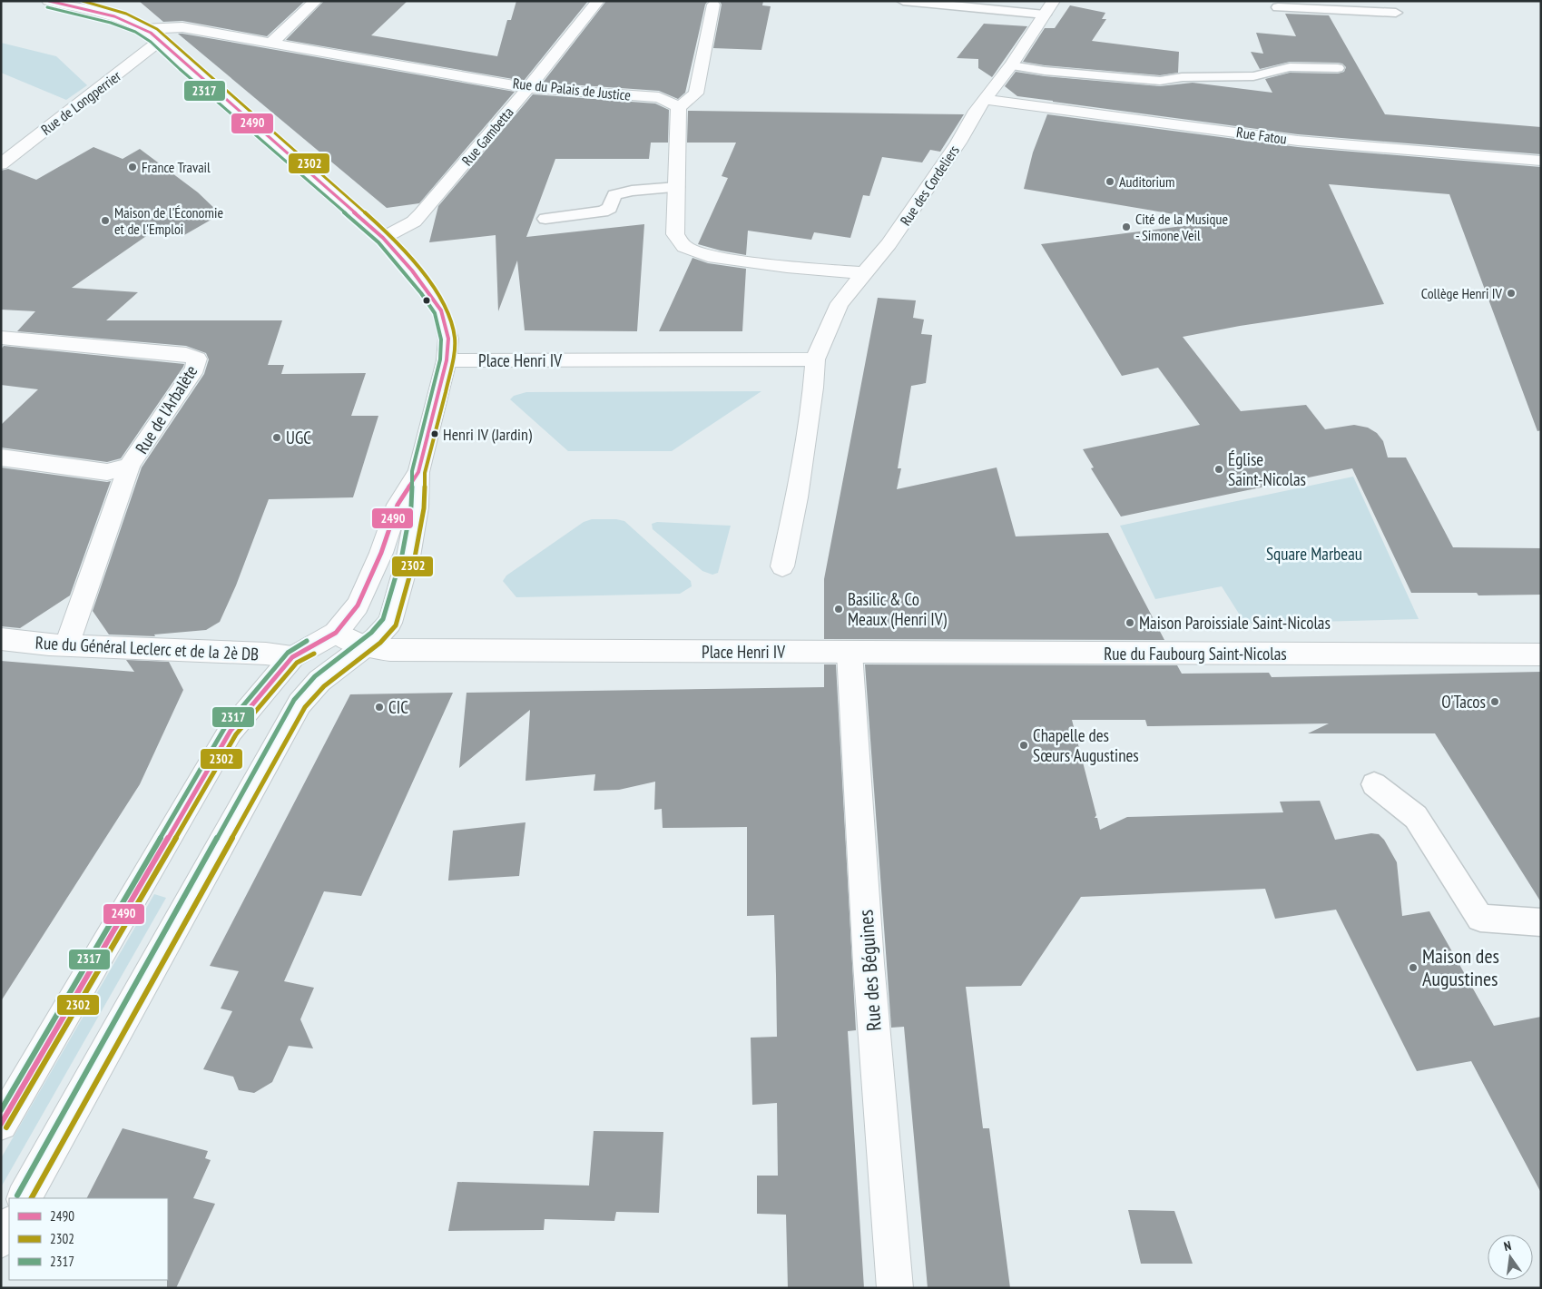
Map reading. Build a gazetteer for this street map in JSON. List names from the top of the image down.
{
  "streets": {
    "street": [
      "Rue du Palais de Justice",
      "Rue de Longperrier",
      "Rue Fatou",
      "Rue Gambetta",
      "Rue des Cordeliers",
      "Place Henri IV",
      "Rue de l'Arbalète",
      "Rue du Général Leclerc et de la 2è DB",
      "Rue du Faubourg Saint-Nicolas",
      "Rue des Béguines"
    ]
  },
  "crossings": [
    ["Rue du Palais de Justice", "Rue Gambetta"],
    ["Rue Fatou", "Rue des Cordeliers"],
    ["Rue des Cordeliers", "Place Henri IV"],
    ["Place Henri IV", "Rue du Faubourg Saint-Nicolas"],
    ["Place Henri IV", "Rue des Béguines"],
    ["Rue de l'Arbalète", "Rue du Général Leclerc et de la 2è DB"],
    ["Rue du Faubourg Saint-Nicolas", "Rue des Béguines"]
  ],
  "parks": ["Square Marbeau"],
  "places": [
    "France Travail",
    "Auditorium",
    "Maison de l'Économie et de l'Emploi",
    "Cité de la Musique - Simone Veil",
    "Collège Henri IV",
    "Henri IV (Jardin)",
    "UGC",
    "Église Saint-Nicolas",
    "Basilic & Co Meaux (Henri IV)",
    "Maison Paroissiale Saint-Nicolas",
    "O'Tacos",
    "CIC",
    "Chapelle des Sœurs Augustines",
    "Maison des Augustines"
  ],
  "lines": ["transit line 2490", "transit line 2302", "transit line 2317"],
  "legend": ["2490", "2302", "2317"],
  "north": "top"
}
